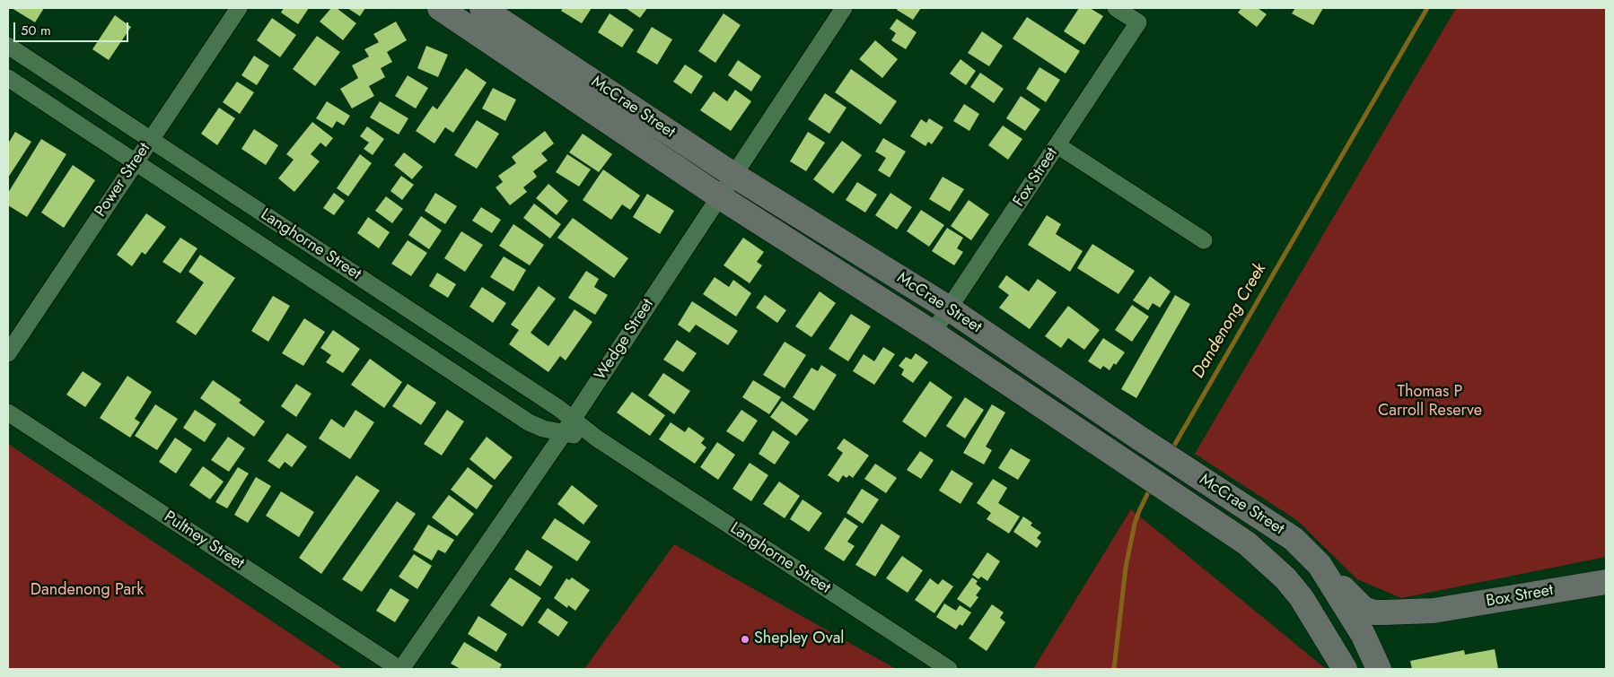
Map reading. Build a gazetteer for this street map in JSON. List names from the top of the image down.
{
  "streets": {
    "main road": ["McCrae Street", "Box Street"],
    "street": [
      "Fox Street",
      "Power Street",
      "Langhorne Street",
      "Wedge Street",
      "Pultney Street"
    ]
  },
  "crossings": [
    ["McCrae Street", "Fox Street"],
    ["McCrae Street", "Wedge Street"],
    ["McCrae Street", "Box Street"],
    ["Power Street", "Langhorne Street"],
    ["Langhorne Street", "Wedge Street"],
    ["Wedge Street", "Pultney Street"]
  ],
  "water": ["Dandenong Creek"],
  "parks": ["Thomas P Carroll Reserve", "Dandenong Park"],
  "places": ["Shepley Oval"],
  "scale_bar": "50 m"
}
